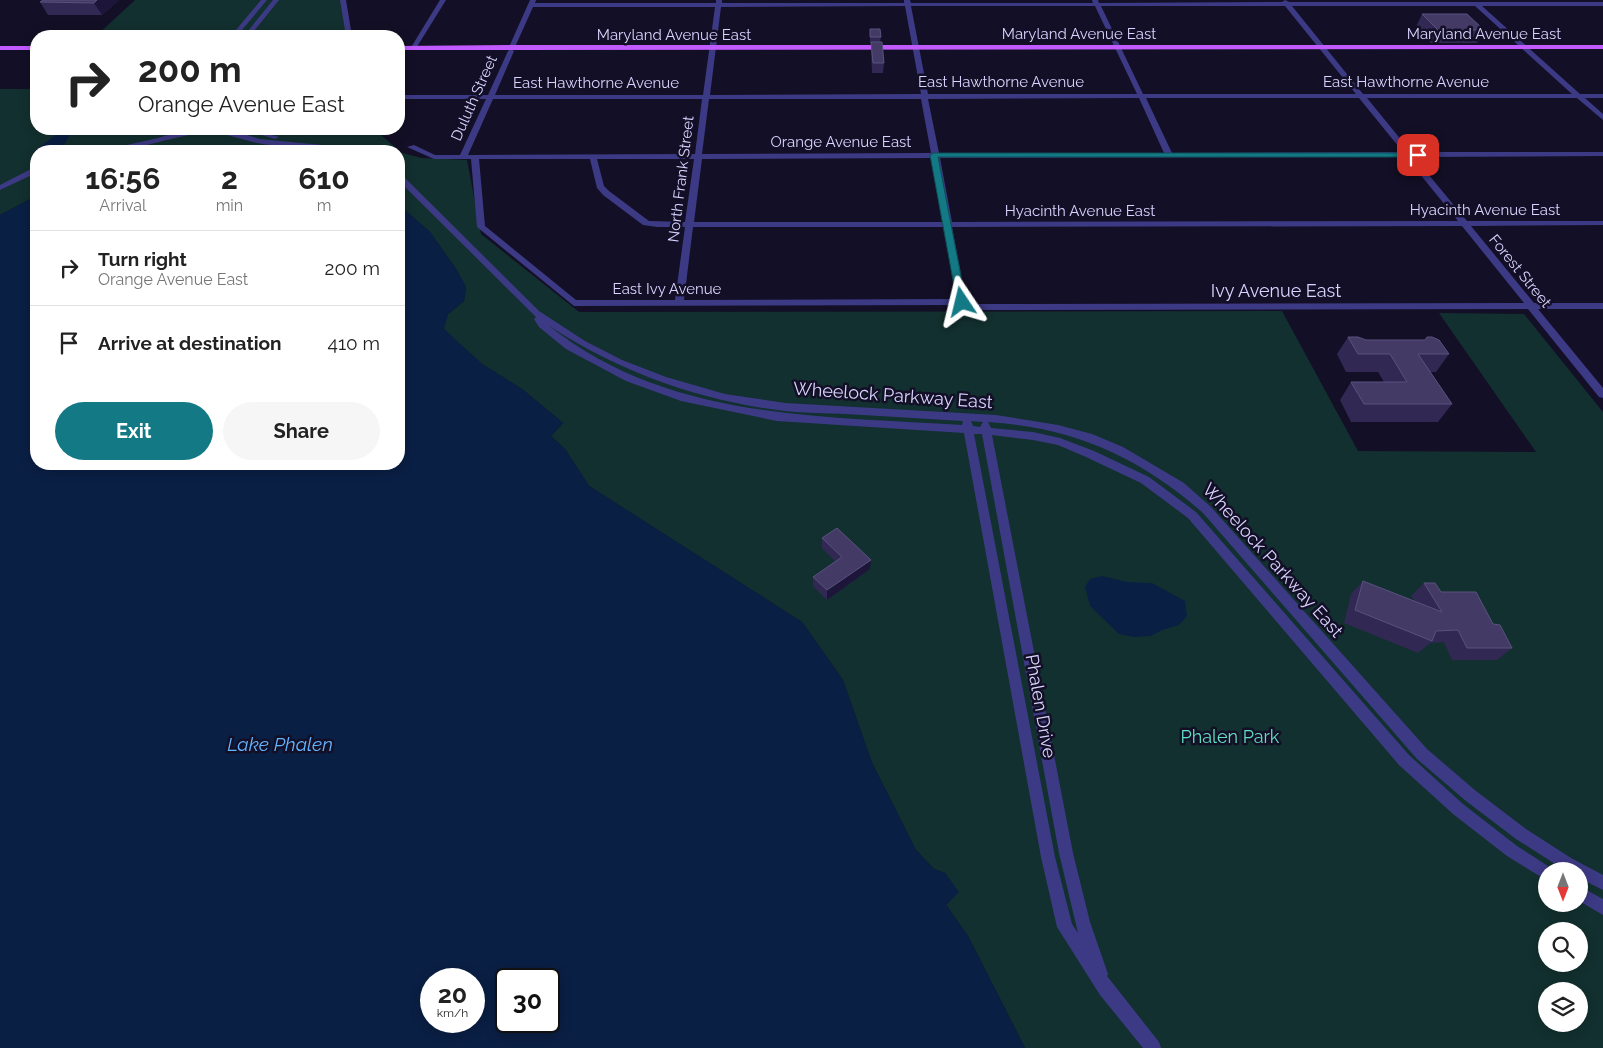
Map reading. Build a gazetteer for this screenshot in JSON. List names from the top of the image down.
{
  "streets": {
    "main road": ["Maryland Avenue East"],
    "street": [
      "East Hawthorne Avenue",
      "Duluth Street",
      "Orange Avenue East",
      "North Frank Street",
      "Hyacinth Avenue East",
      "Forest Street",
      "East Ivy Avenue",
      "Ivy Avenue East",
      "Wheelock Parkway East",
      "Phalen Drive"
    ]
  },
  "crossings": [
    ["Maryland Avenue East", "Duluth Street"],
    ["Maryland Avenue East", "North Frank Street"],
    ["Maryland Avenue East", "Forest Street"],
    ["East Hawthorne Avenue", "Duluth Street"],
    ["East Hawthorne Avenue", "North Frank Street"],
    ["East Hawthorne Avenue", "Forest Street"],
    ["Duluth Street", "Orange Avenue East"],
    ["Orange Avenue East", "North Frank Street"],
    ["Orange Avenue East", "Hyacinth Avenue East"],
    ["Orange Avenue East", "Forest Street"],
    ["Orange Avenue East", "East Ivy Avenue"],
    ["North Frank Street", "Hyacinth Avenue East"],
    ["North Frank Street", "East Ivy Avenue"],
    ["Hyacinth Avenue East", "Forest Street"],
    ["Forest Street", "Ivy Avenue East"],
    ["East Ivy Avenue", "Ivy Avenue East"],
    ["Wheelock Parkway East", "Phalen Drive"]
  ],
  "water": ["Lake Phalen"],
  "parks": ["Phalen Park"],
  "north": "bottom",
  "page": {
    "turn": ["200 m", "Orange Avenue East"],
    "eta": [
      "16:56",
      "Arrival",
      "2",
      "min",
      "610",
      "m"
    ],
    "list": [
      {
        "name": "Turn right",
        "note": "Orange Avenue East",
        "value": "200 m"
      },
      {
        "name": "Arrive at destination",
        "value": "410 m"
      }
    ],
    "buttons": ["Exit", "Share"],
    "speed": "20 km/h",
    "limit": "30"
  }
}
